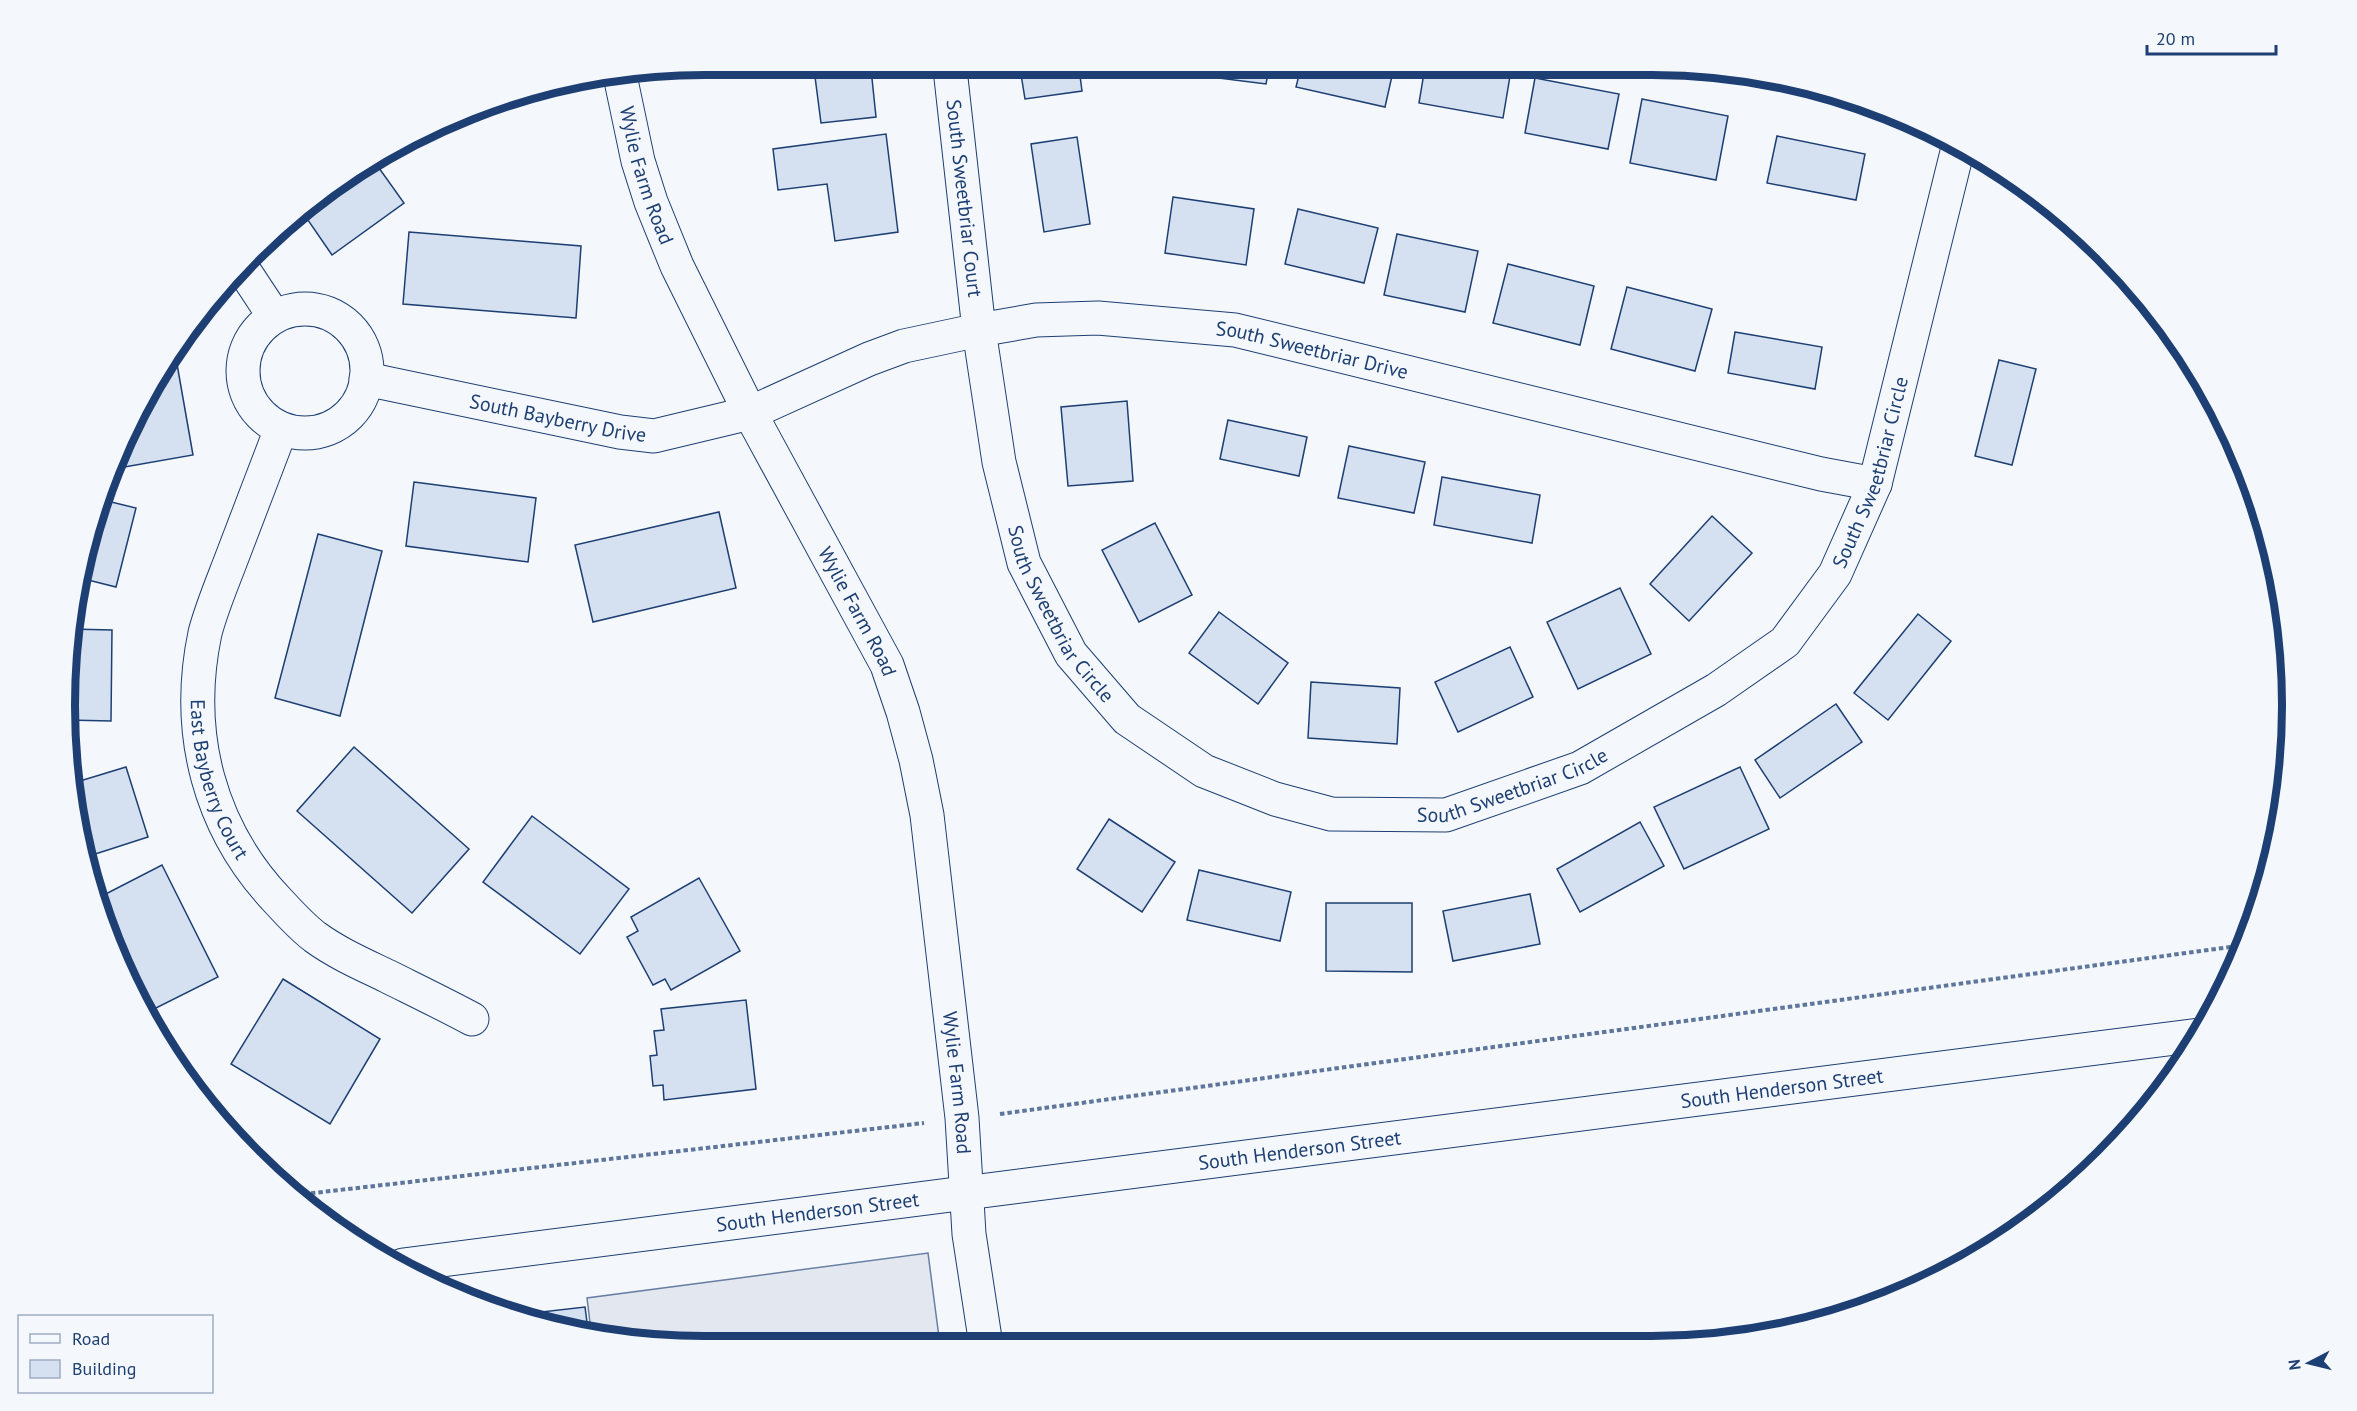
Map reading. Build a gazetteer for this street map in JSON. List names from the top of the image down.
{
  "streets": {
    "street": [
      "Wylie Farm Road",
      "South Sweetbriar Court",
      "South Sweetbriar Drive",
      "South Bayberry Drive",
      "South Sweetbriar Circle",
      "East Bayberry Court",
      "South Henderson Street"
    ]
  },
  "crossings": [
    ["Wylie Farm Road", "South Sweetbriar Drive"],
    ["Wylie Farm Road", "South Bayberry Drive"],
    ["Wylie Farm Road", "South Henderson Street"],
    ["South Sweetbriar Court", "South Sweetbriar Drive"],
    ["South Sweetbriar Court", "South Sweetbriar Circle"],
    ["South Sweetbriar Drive", "South Bayberry Drive"],
    ["South Sweetbriar Drive", "South Sweetbriar Circle"],
    ["South Bayberry Drive", "East Bayberry Court"]
  ],
  "legend": ["Road", "Building"],
  "scale_bar": "20 m",
  "north": "left"
}
